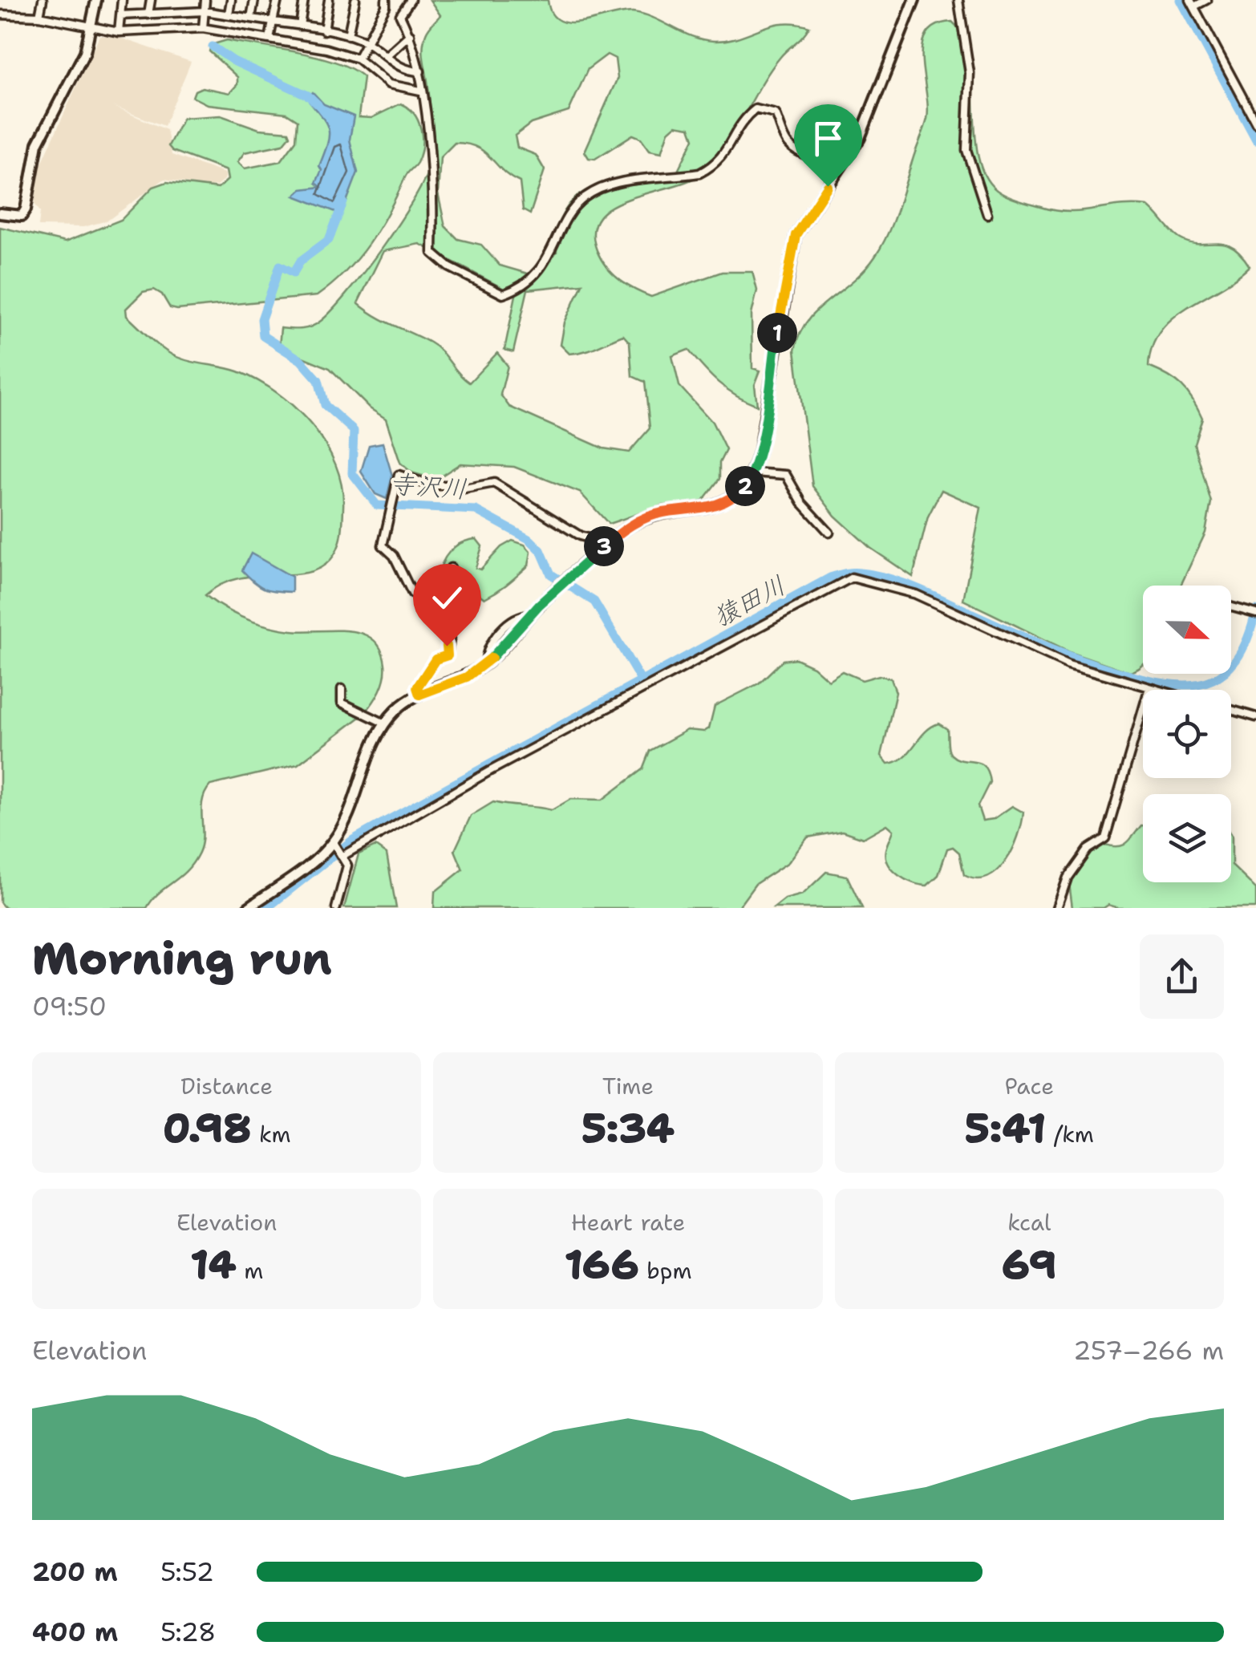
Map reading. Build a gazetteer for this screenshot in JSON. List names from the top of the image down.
{
  "water": ["寺沢川", "猿田川"],
  "north": "right",
  "page": {
    "pins": ["1", "2", "3"],
    "heading": ["Morning run", "09:50"],
    "stats": [
      ["Distance", "0.98 km"],
      ["Time", "5:34"],
      ["Pace", "5:41 /km"],
      ["Elevation", "14 m"],
      ["Heart rate", "166 bpm"],
      ["kcal", "69"]
    ],
    "chart": ["Elevation", "257–266 m"],
    "list": [
      {
        "name": "200 m",
        "note": "5:52"
      },
      {
        "name": "400 m",
        "note": "5:28"
      }
    ]
  }
}
